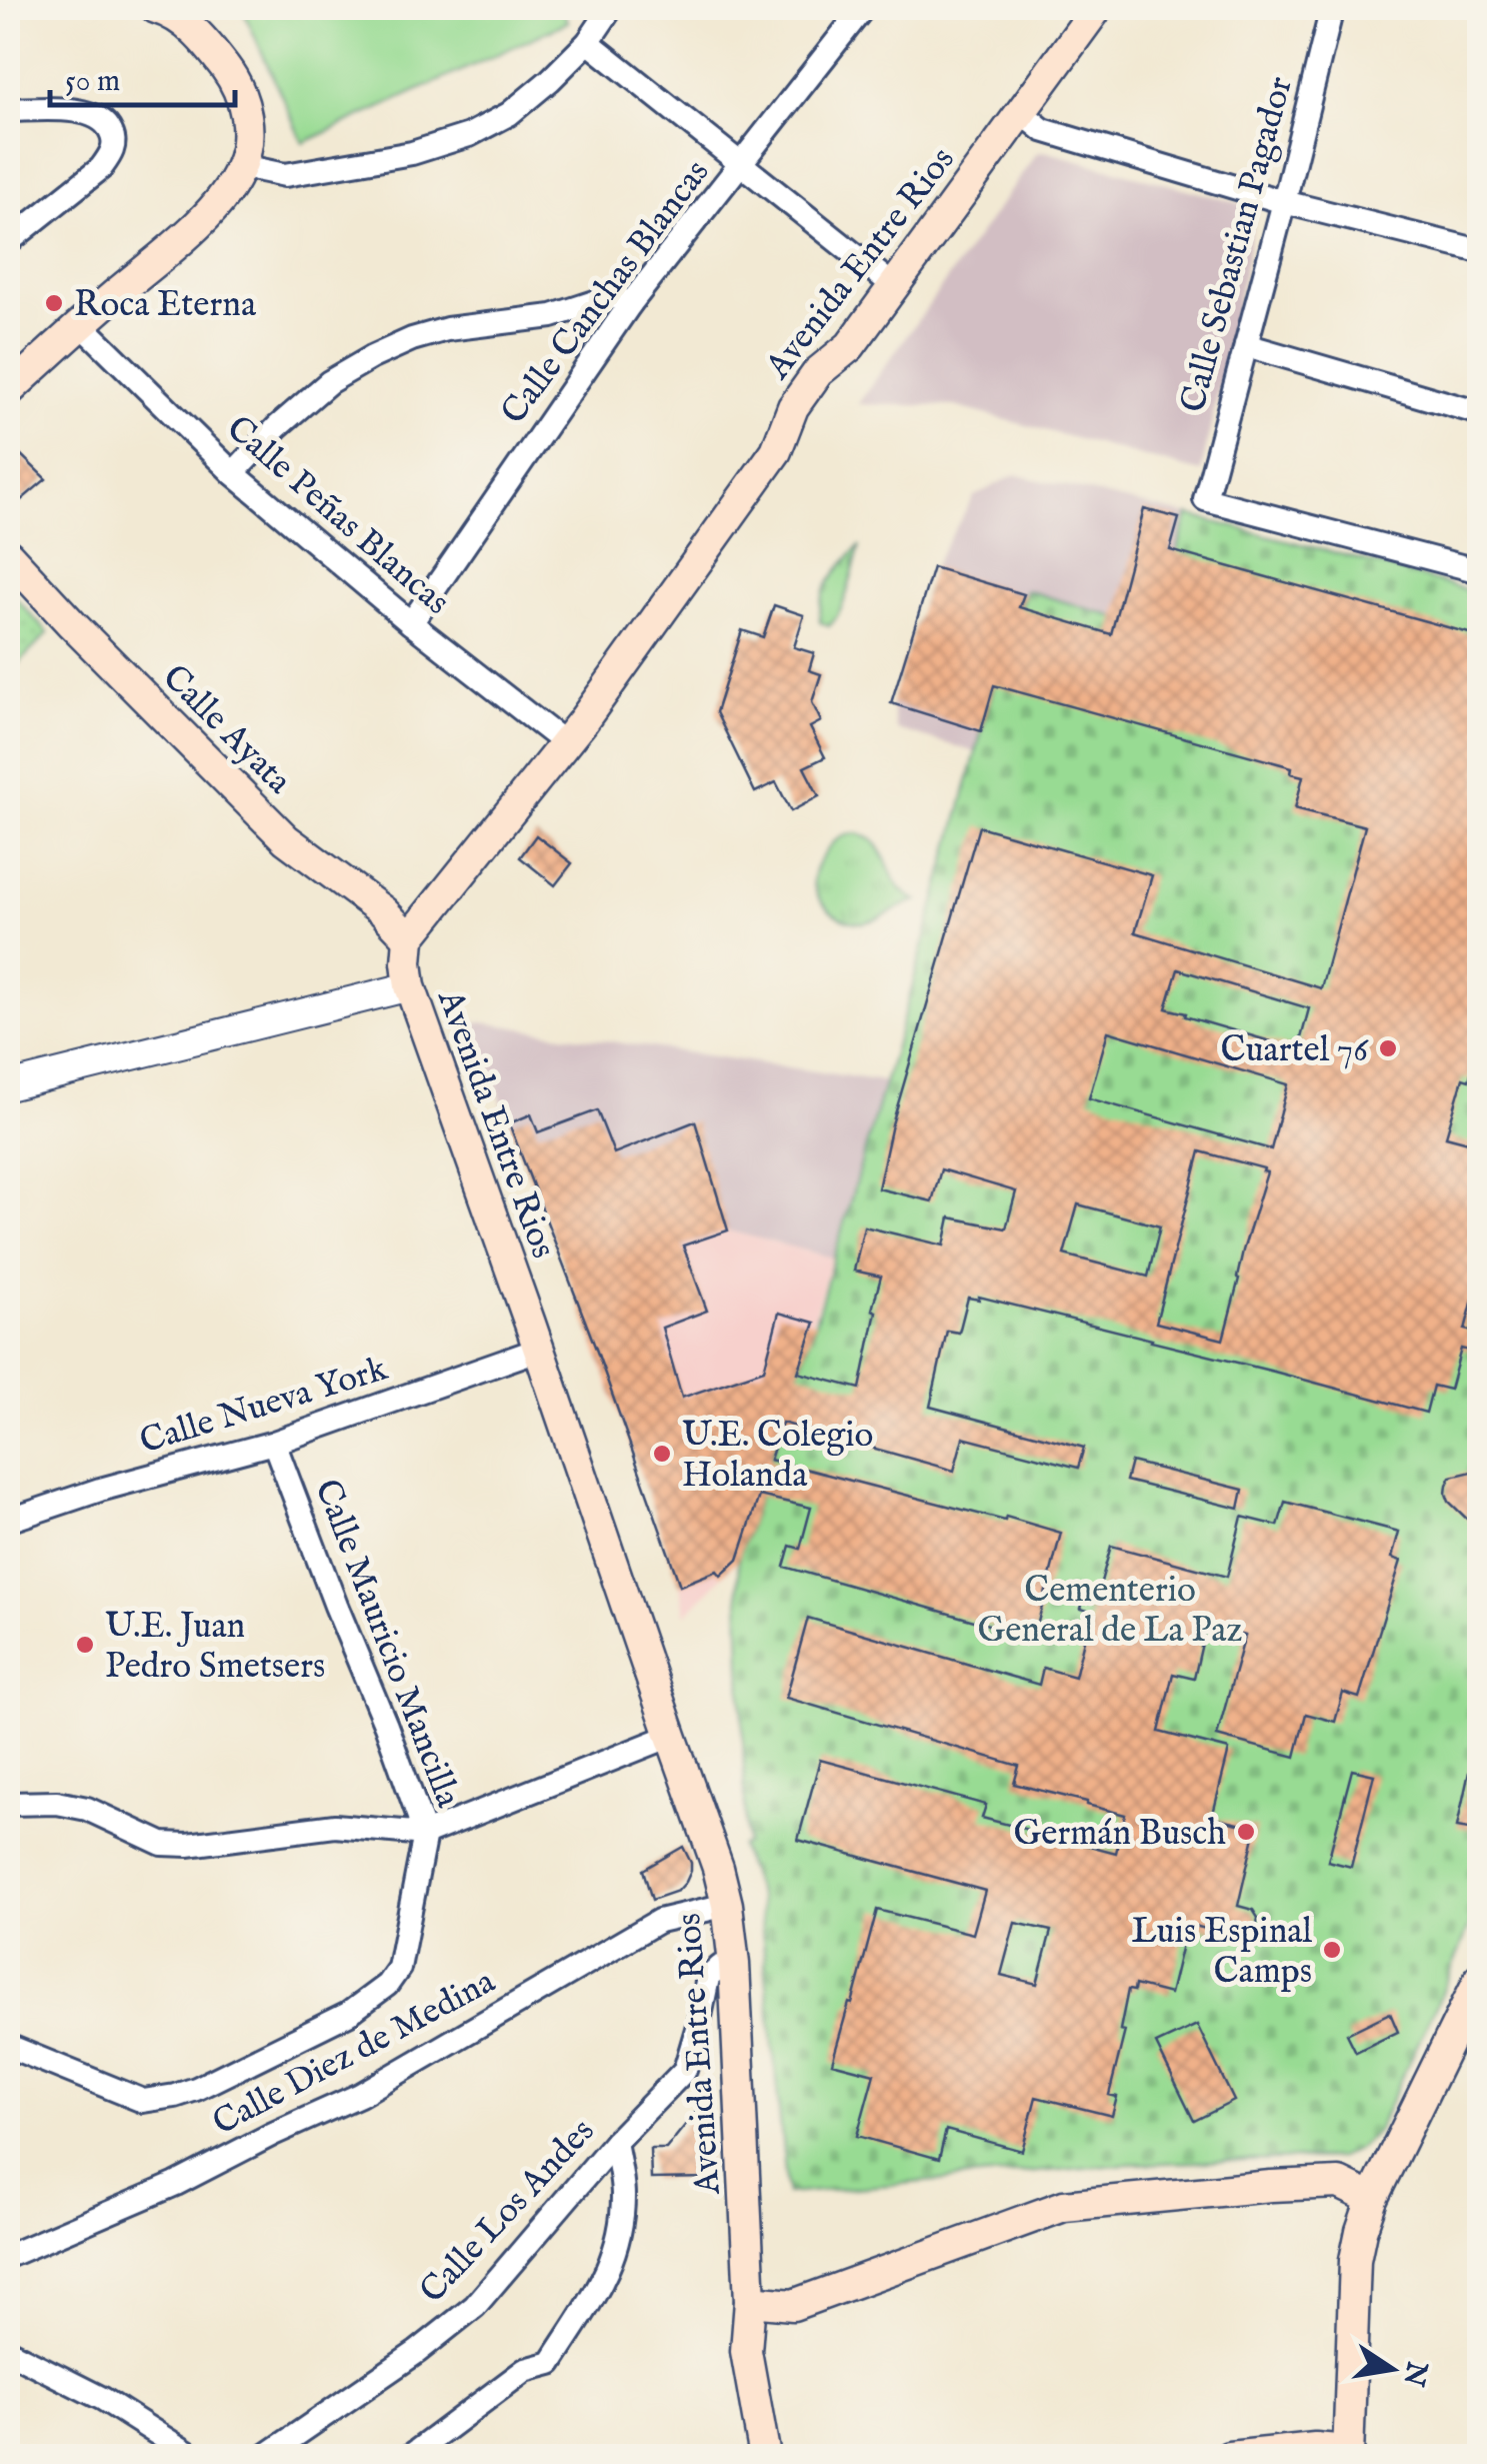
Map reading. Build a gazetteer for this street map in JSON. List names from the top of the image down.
{
  "streets": {
    "main road": ["Avenida Entre Rios", "Calle Ayata"],
    "street": [
      "Calle Sebastian Pagador",
      "Calle Canchas Blancas",
      "Calle Peñas Blancas",
      "Calle Nueva York",
      "Calle Mauricio Mancilla",
      "Calle Diez de Medina",
      "Calle Los Andes"
    ]
  },
  "crossings": [
    ["Avenida Entre Rios", "Calle Peñas Blancas"],
    ["Avenida Entre Rios", "Calle Ayata"],
    ["Avenida Entre Rios", "Calle Nueva York"],
    ["Avenida Entre Rios", "Calle Diez de Medina"],
    ["Avenida Entre Rios", "Calle Los Andes"],
    ["Calle Canchas Blancas", "Calle Peñas Blancas"],
    ["Calle Nueva York", "Calle Mauricio Mancilla"]
  ],
  "parks": ["Cementerio General de La Paz"],
  "places": [
    "Roca Eterna",
    "Cuartel 76",
    "U.E. Colegio Holanda",
    "U.E. Juan Pedro Smetsers",
    "Germán Busch",
    "Luis Espinal Camps"
  ],
  "scale_bar": "50 m",
  "north": "right"
}
